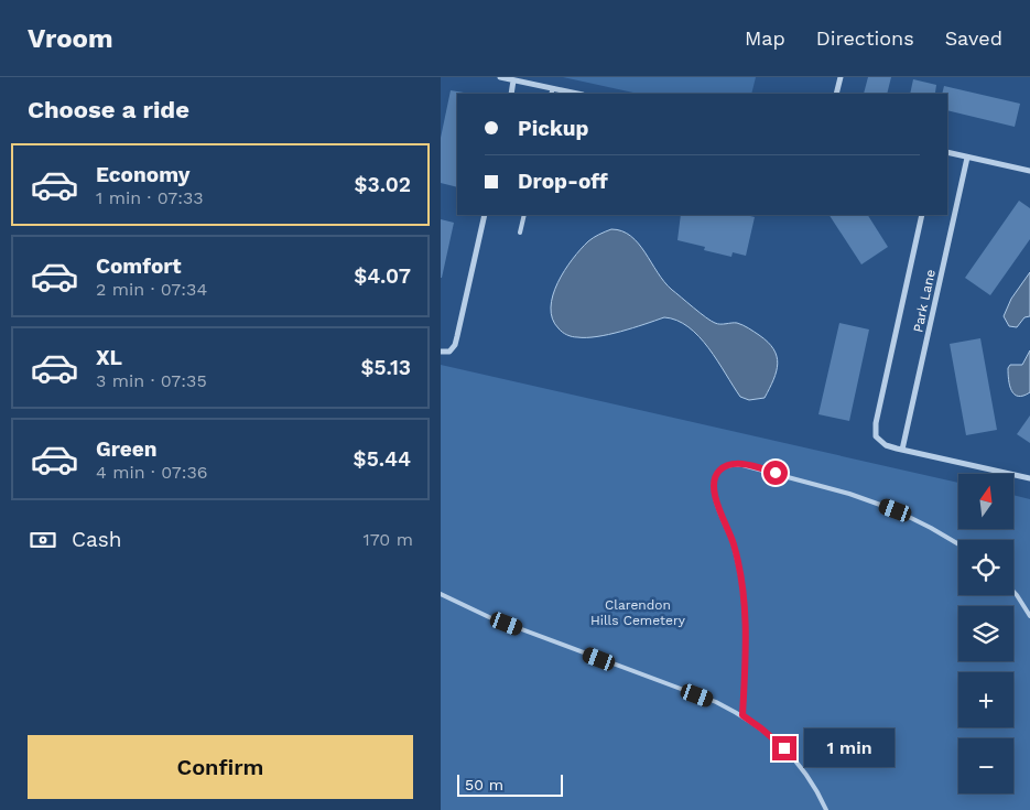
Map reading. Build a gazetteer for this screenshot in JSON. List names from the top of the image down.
{
  "streets": {
    "street": ["Park Lane"]
  },
  "parks": ["Clarendon Hills Cemetery"],
  "scale_bar": "50 m",
  "north": "top",
  "page": {
    "header": "Vroom",
    "nav": ["Map", "Directions", "Saved"],
    "heading": "Choose a ride",
    "banner": ["Pickup", "Drop-off"],
    "list": [
      {
        "name": "Economy",
        "note": "1 min · 07:33",
        "value": "$3.02"
      },
      {
        "name": "Comfort",
        "note": "2 min · 07:34",
        "value": "$4.07"
      },
      {
        "name": "XL",
        "note": "3 min · 07:35",
        "value": "$5.13"
      },
      {
        "name": "Green",
        "note": "4 min · 07:36",
        "value": "$5.44"
      }
    ],
    "map_buttons": ["+", "−"],
    "pay": ["Cash", "170 m"],
    "buttons": "Confirm",
    "bubble": "1 min",
    "scale": "50 m"
  }
}
